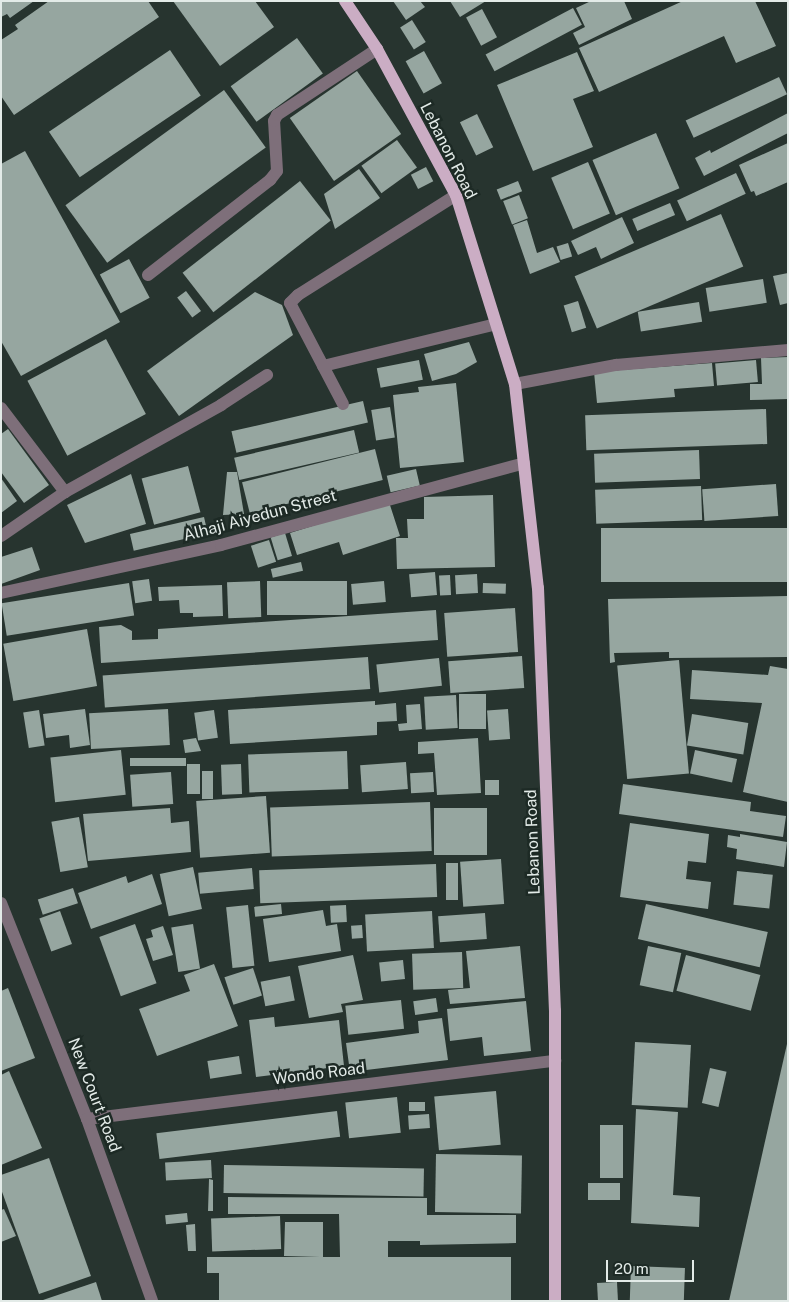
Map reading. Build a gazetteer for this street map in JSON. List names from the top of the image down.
{
  "streets": {
    "main road": ["Lebanon Road"],
    "street": ["Alhaji Aiyedun Street", "Wondo Road", "New Court Road"]
  },
  "crossings": [
    ["Lebanon Road", "Alhaji Aiyedun Street"],
    ["Lebanon Road", "Wondo Road"],
    ["Wondo Road", "New Court Road"]
  ],
  "scale_bar": "20 m"
}
